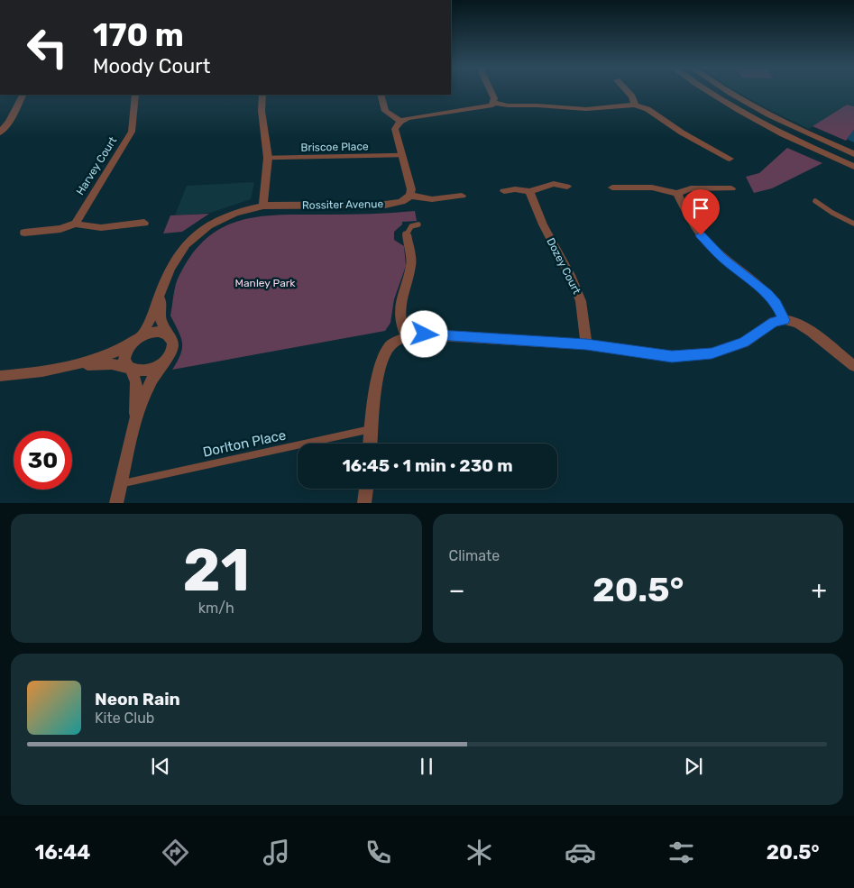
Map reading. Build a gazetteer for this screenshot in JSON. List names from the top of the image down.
{
  "streets": {
    "street": ["Harvey Court", "Rossiter Avenue", "Dozey Court"],
    "lane": ["Briscoe Place", "Dorlton Place"]
  },
  "parks": ["Manley Park"],
  "page": {
    "turn": ["170 m", "Moody Court"],
    "limit": "30",
    "trip": "16:45 · 1 min · 230 m",
    "tile": [
      ["21", "km/h"],
      "Climate"
    ],
    "heat": ["−", "20.5°", "+"],
    "song": ["Neon Rain", "Kite Club"],
    "tabs": ["16:44", "20.5°"]
  }
}
